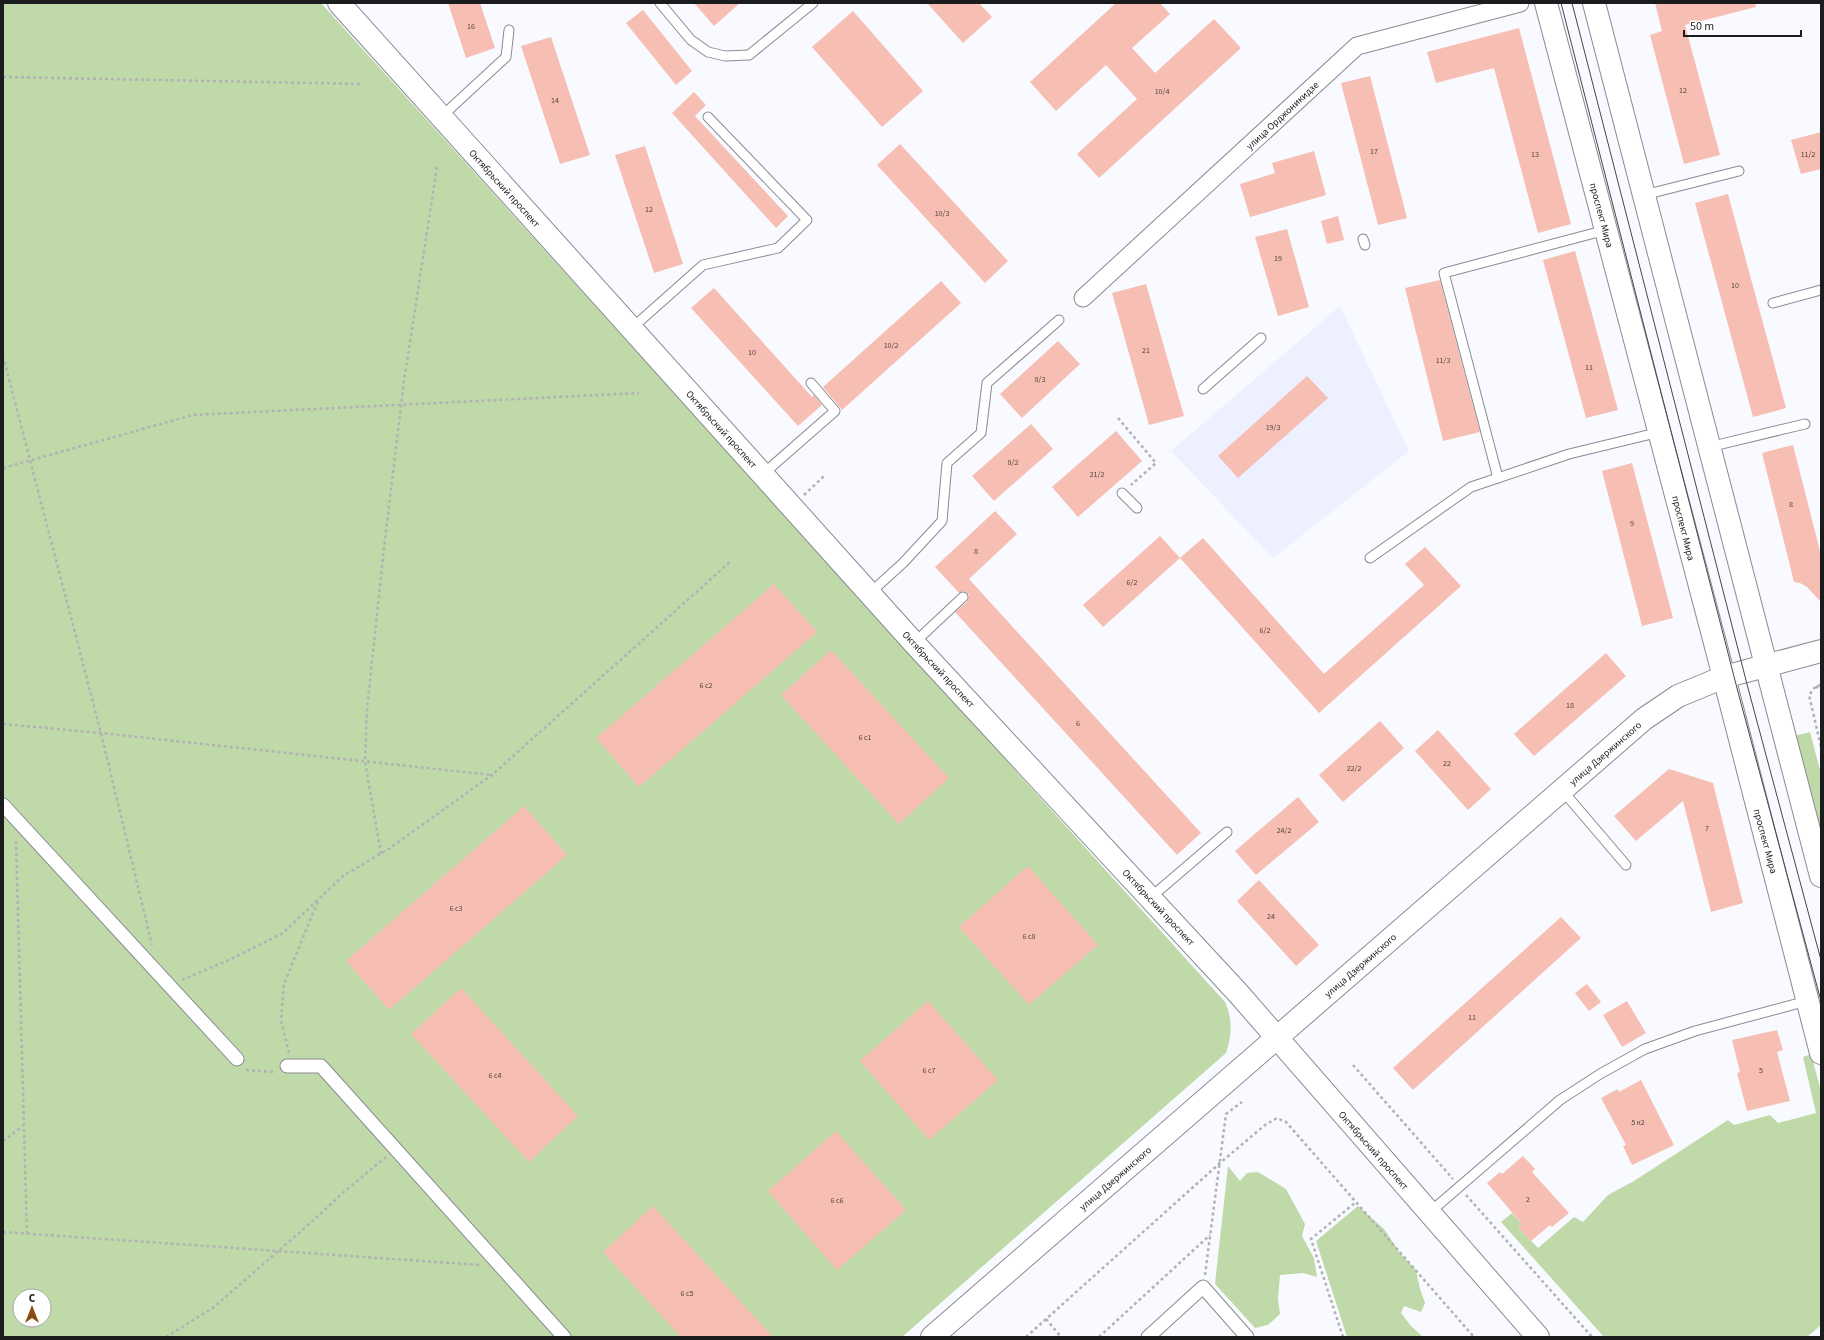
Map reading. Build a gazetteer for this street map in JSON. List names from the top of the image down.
{
  "streets": {
    "main road": ["Октябрьский проспект", "проспект Мира", "улица Дзержинского"],
    "street": ["улица Орджоникидзе"]
  },
  "crossings": [
    ["Октябрьский проспект", "улица Дзержинского"],
    ["проспект Мира", "улица Дзержинского"]
  ],
  "house_numbers": [
    "16",
    "12",
    "10/4",
    "14",
    "17",
    "13",
    "11/2",
    "12",
    "10/3",
    "19",
    "10",
    "10/2",
    "21",
    "10",
    "11/3",
    "11",
    "8/3",
    "19/3",
    "8/2",
    "21/2",
    "8",
    "9",
    "8",
    "6/2",
    "6/2",
    "6 с2",
    "18",
    "6",
    "6 с1",
    "22",
    "22/2",
    "7",
    "24/2",
    "6 с3",
    "24",
    "6 с8",
    "11",
    "6 с7",
    "5",
    "6 с4",
    "5 к2",
    "2",
    "6 с6",
    "6 с5"
  ],
  "scale_bar": "50 m",
  "north": "top"
}
